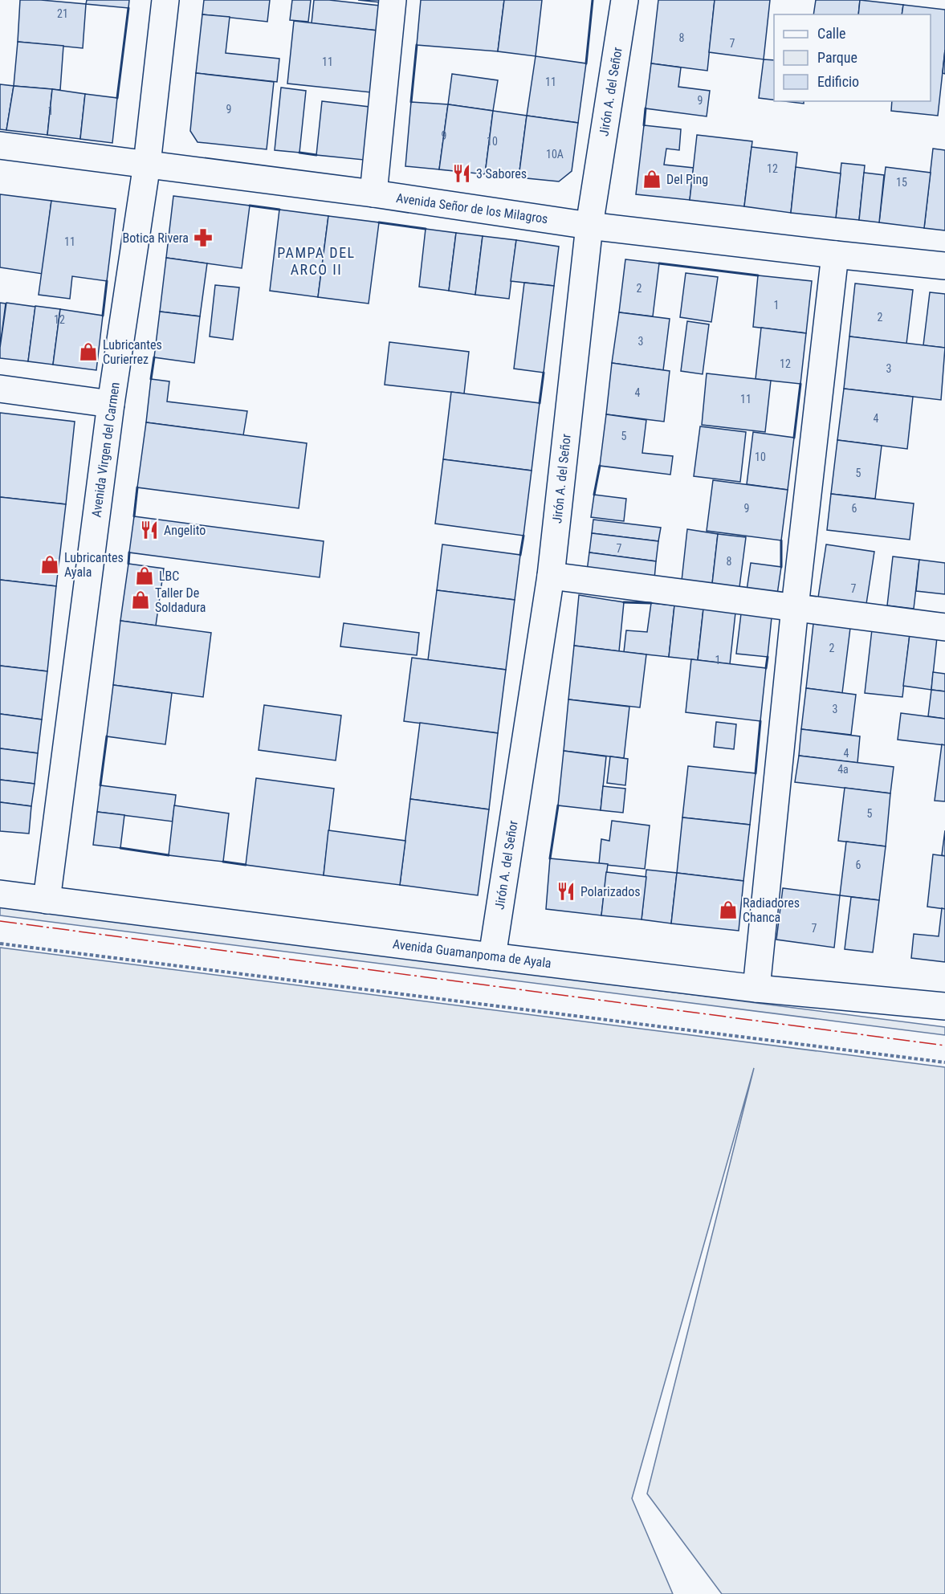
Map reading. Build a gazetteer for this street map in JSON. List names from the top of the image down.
{
  "streets": {
    "street": [
      "Jirón A. del Señor",
      "Avenida Señor de los Milagros",
      "Avenida Virgen del Carmen",
      "Avenida Guamanpoma de Ayala"
    ]
  },
  "crossings": [
    ["Jirón A. del Señor", "Avenida Señor de los Milagros"],
    ["Jirón A. del Señor", "Avenida Guamanpoma de Ayala"],
    ["Avenida Señor de los Milagros", "Avenida Virgen del Carmen"],
    ["Avenida Virgen del Carmen", "Avenida Guamanpoma de Ayala"]
  ],
  "districts": ["PAMPA DEL ARCO II"],
  "places": {
    "restaurant": ["3 Sabores", "Angelito", "Polarizados"],
    "shop": [
      "Del Ping",
      "Lubricantes Curierrez",
      "Lubricantes Ayala",
      "LBC",
      "Taller De Soldadura",
      "Radiadores Chanca"
    ],
    "pharmacy": ["Botica Rivera"]
  },
  "house_numbers": [
    "21",
    "8",
    "7",
    "11",
    "11",
    "9",
    "9",
    "1",
    "9",
    "10",
    "10A",
    "12",
    "15",
    "11",
    "2",
    "1",
    "2",
    "12",
    "3",
    "12",
    "3",
    "4",
    "11",
    "4",
    "5",
    "10",
    "5",
    "9",
    "6",
    "7",
    "8",
    "7",
    "2",
    "1",
    "3",
    "4",
    "4a",
    "5",
    "6",
    "7"
  ],
  "legend": ["Calle", "Parque", "Edificio"]
}
